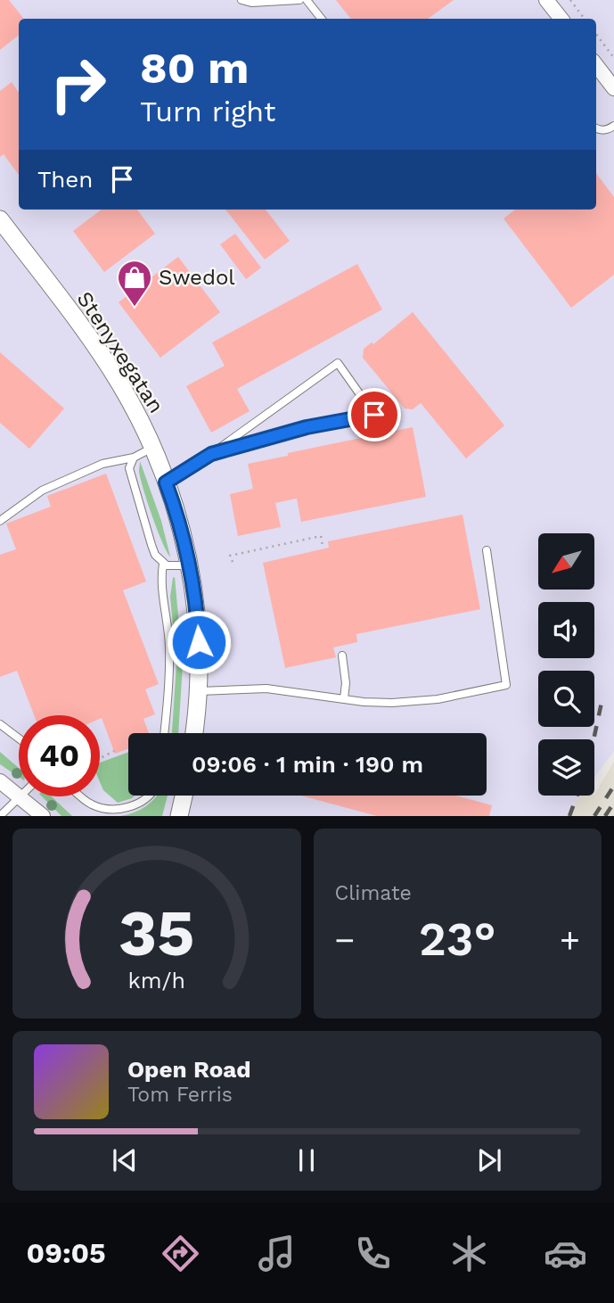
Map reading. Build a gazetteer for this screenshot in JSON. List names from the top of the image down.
{
  "streets": {
    "street": ["Stenyxegatan"]
  },
  "places": {
    "shop": ["Swedol"]
  },
  "north": "bottom left",
  "page": {
    "turn": ["80 m", "Turn right"],
    "then": "Then",
    "limit": "40",
    "trip": "09:06 · 1 min · 190 m",
    "tile": "Climate",
    "heat": ["−", "23°", "+"],
    "song": ["Open Road", "Tom Ferris"],
    "tabs": "09:05",
    "gauge": ["35", "km/h"]
  }
}
